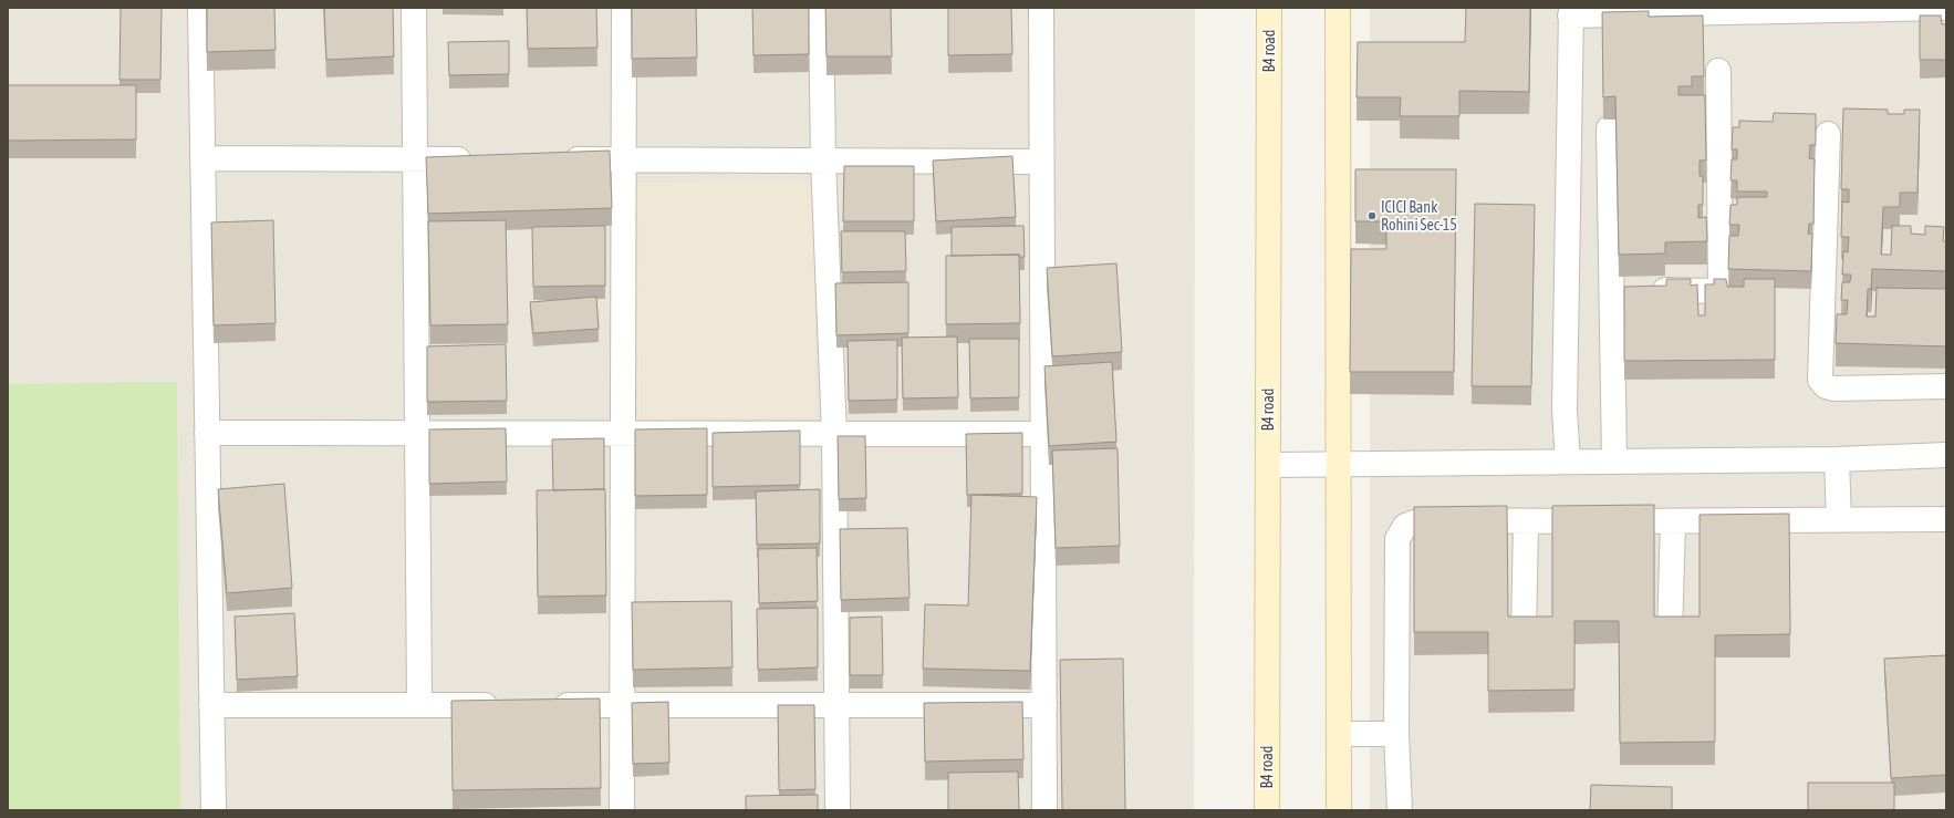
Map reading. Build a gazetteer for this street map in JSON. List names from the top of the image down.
{
  "streets": {
    "street": ["B4 road"]
  },
  "places": ["ICICI Bank Rohini Sec-15"]
}
